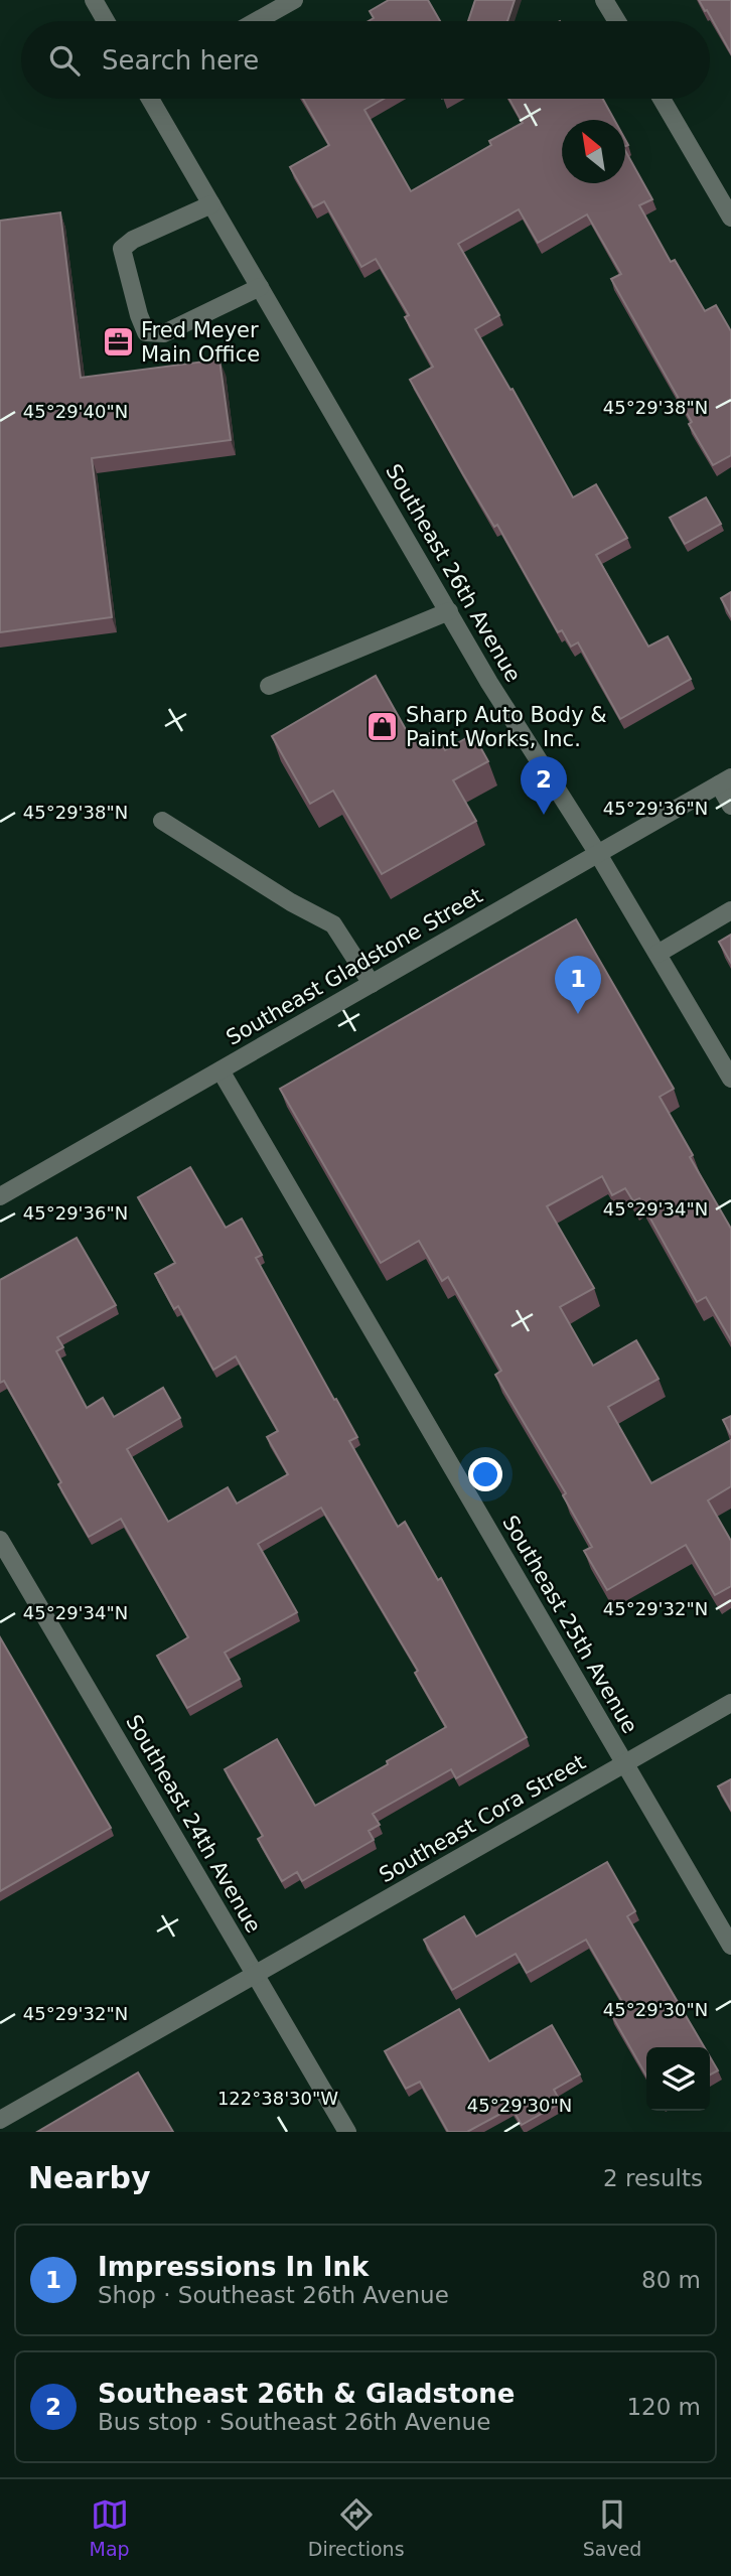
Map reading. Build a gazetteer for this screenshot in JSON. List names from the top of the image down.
{
  "streets": {
    "street": [
      "Southeast 26th Avenue",
      "Southeast Gladstone Street",
      "Southeast 25th Avenue",
      "Southeast Cora Street",
      "Southeast 24th Avenue"
    ]
  },
  "crossings": [
    ["Southeast 26th Avenue", "Southeast Gladstone Street"],
    ["Southeast Gladstone Street", "Southeast 25th Avenue"],
    ["Southeast 25th Avenue", "Southeast Cora Street"],
    ["Southeast Cora Street", "Southeast 24th Avenue"]
  ],
  "places": {
    "office": ["Fred Meyer Main Office"],
    "shop": ["Sharp Auto Body & Paint Works, Inc."]
  },
  "north": "top left",
  "page": {
    "search": "Search here",
    "pins": ["2", "1"],
    "heading": ["Nearby", "2 results"],
    "list": [
      {
        "mark": "1",
        "name": "Impressions In Ink",
        "note": "Shop · Southeast 26th Avenue",
        "value": "80 m"
      },
      {
        "mark": "2",
        "name": "Southeast 26th & Gladstone",
        "note": "Bus stop · Southeast 26th Avenue",
        "value": "120 m"
      }
    ],
    "nav": ["Map", "Directions", "Saved"]
  },
  "coordinates": [
    "45°29'38\"N",
    "45°29'40\"N",
    "45°29'36\"N",
    "45°29'34\"N",
    "45°29'32\"N",
    "45°29'30\"N",
    "122°38'30\"W"
  ]
}
